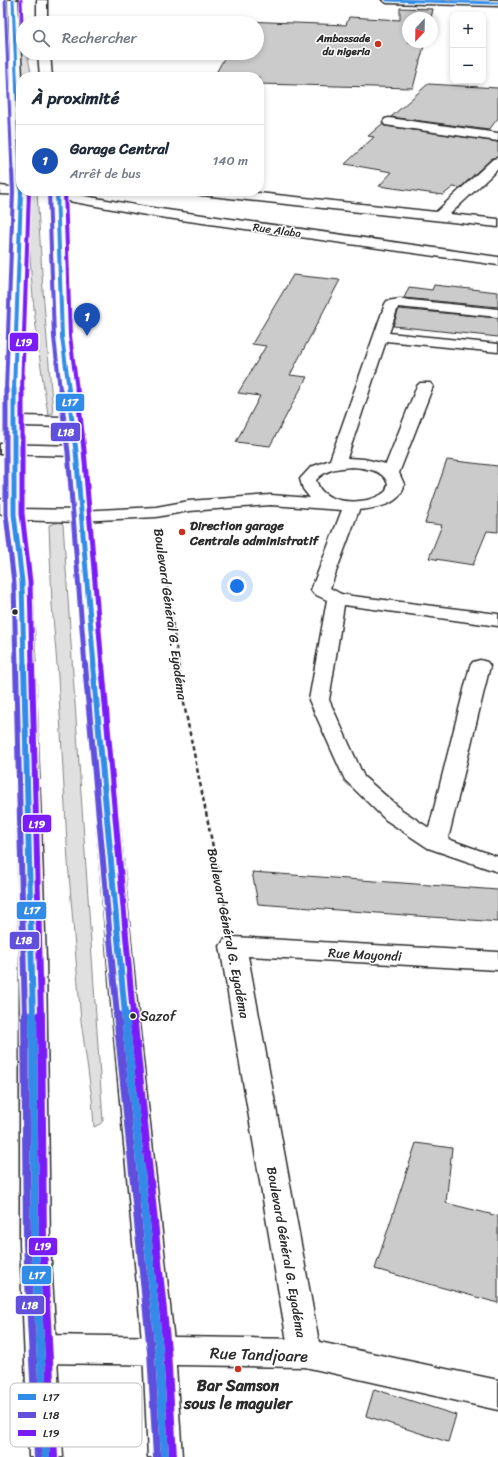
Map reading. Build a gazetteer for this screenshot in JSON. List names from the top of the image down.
{
  "streets": {
    "main road": [
      "Rue Alaba",
      "Boulevard Général G. Eyadéma",
      "Rue Mayondi",
      "Rue Tandjoare"
    ]
  },
  "crossings": [
    ["Boulevard Général G. Eyadéma", "Rue Mayondi"],
    ["Boulevard Général G. Eyadéma", "Rue Tandjoare"]
  ],
  "places": [
    "Ambassade du nigeria",
    "Direction garage Centrale administratif",
    "Sazof",
    "Bar Samson sous le maguier"
  ],
  "lines": ["transit line L17", "transit line L18", "transit line L19"],
  "legend": ["L17", "L18", "L19"],
  "north": "bottom",
  "page": {
    "map_buttons": ["+", "−"],
    "search": "Rechercher",
    "heading": "À proximité",
    "list": [
      {
        "mark": "1",
        "name": "Garage Central",
        "note": "Arrêt de bus",
        "value": "140 m"
      }
    ],
    "pins": "1"
  }
}
